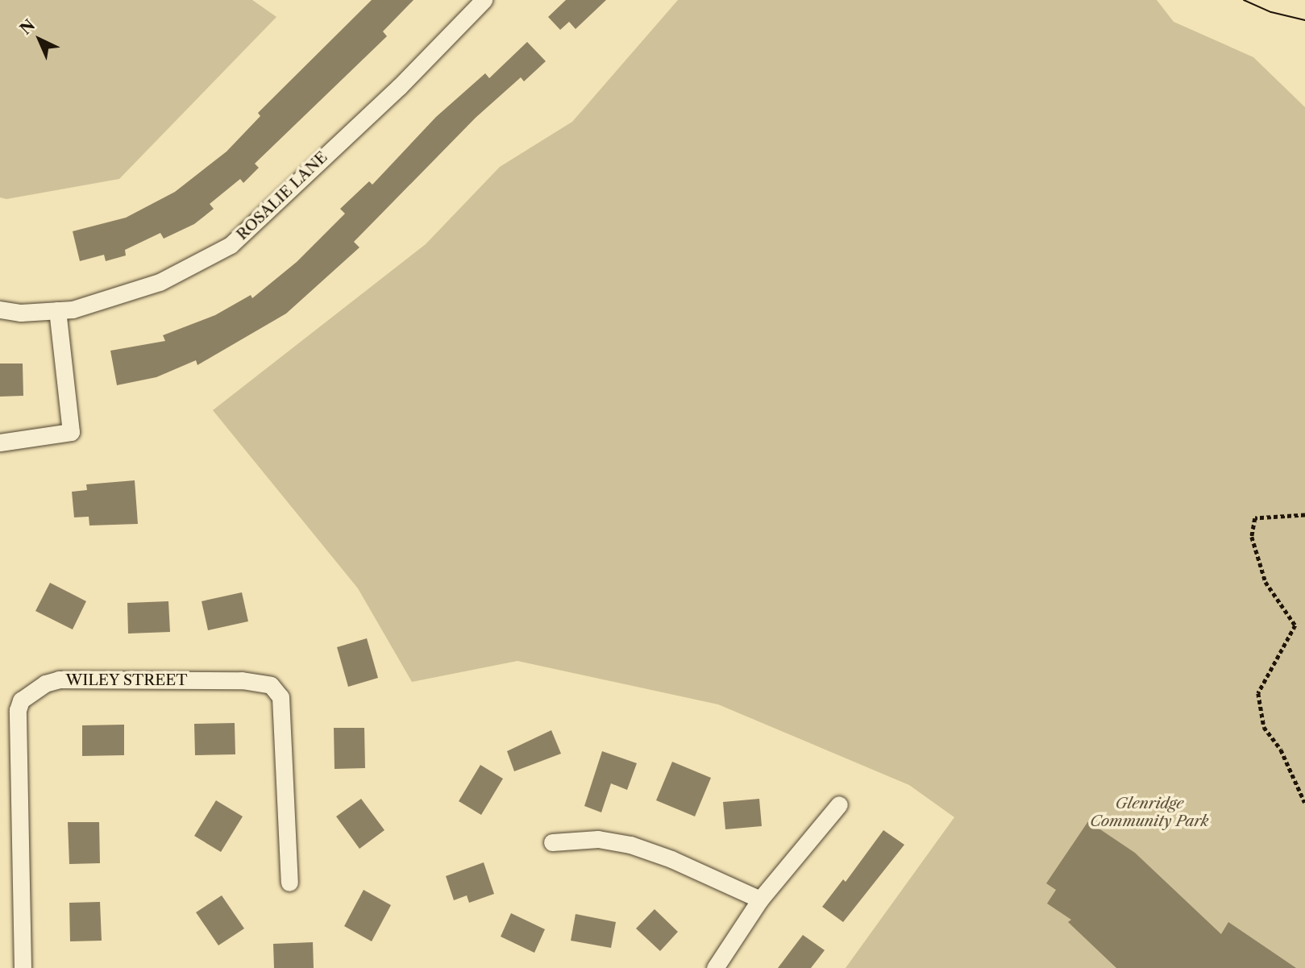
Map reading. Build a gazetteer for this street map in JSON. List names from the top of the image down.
{
  "streets": {
    "street": ["ROSALIE LANE", "WILEY STREET"]
  },
  "parks": ["Glenridge Community Park"],
  "north": "top left"
}
